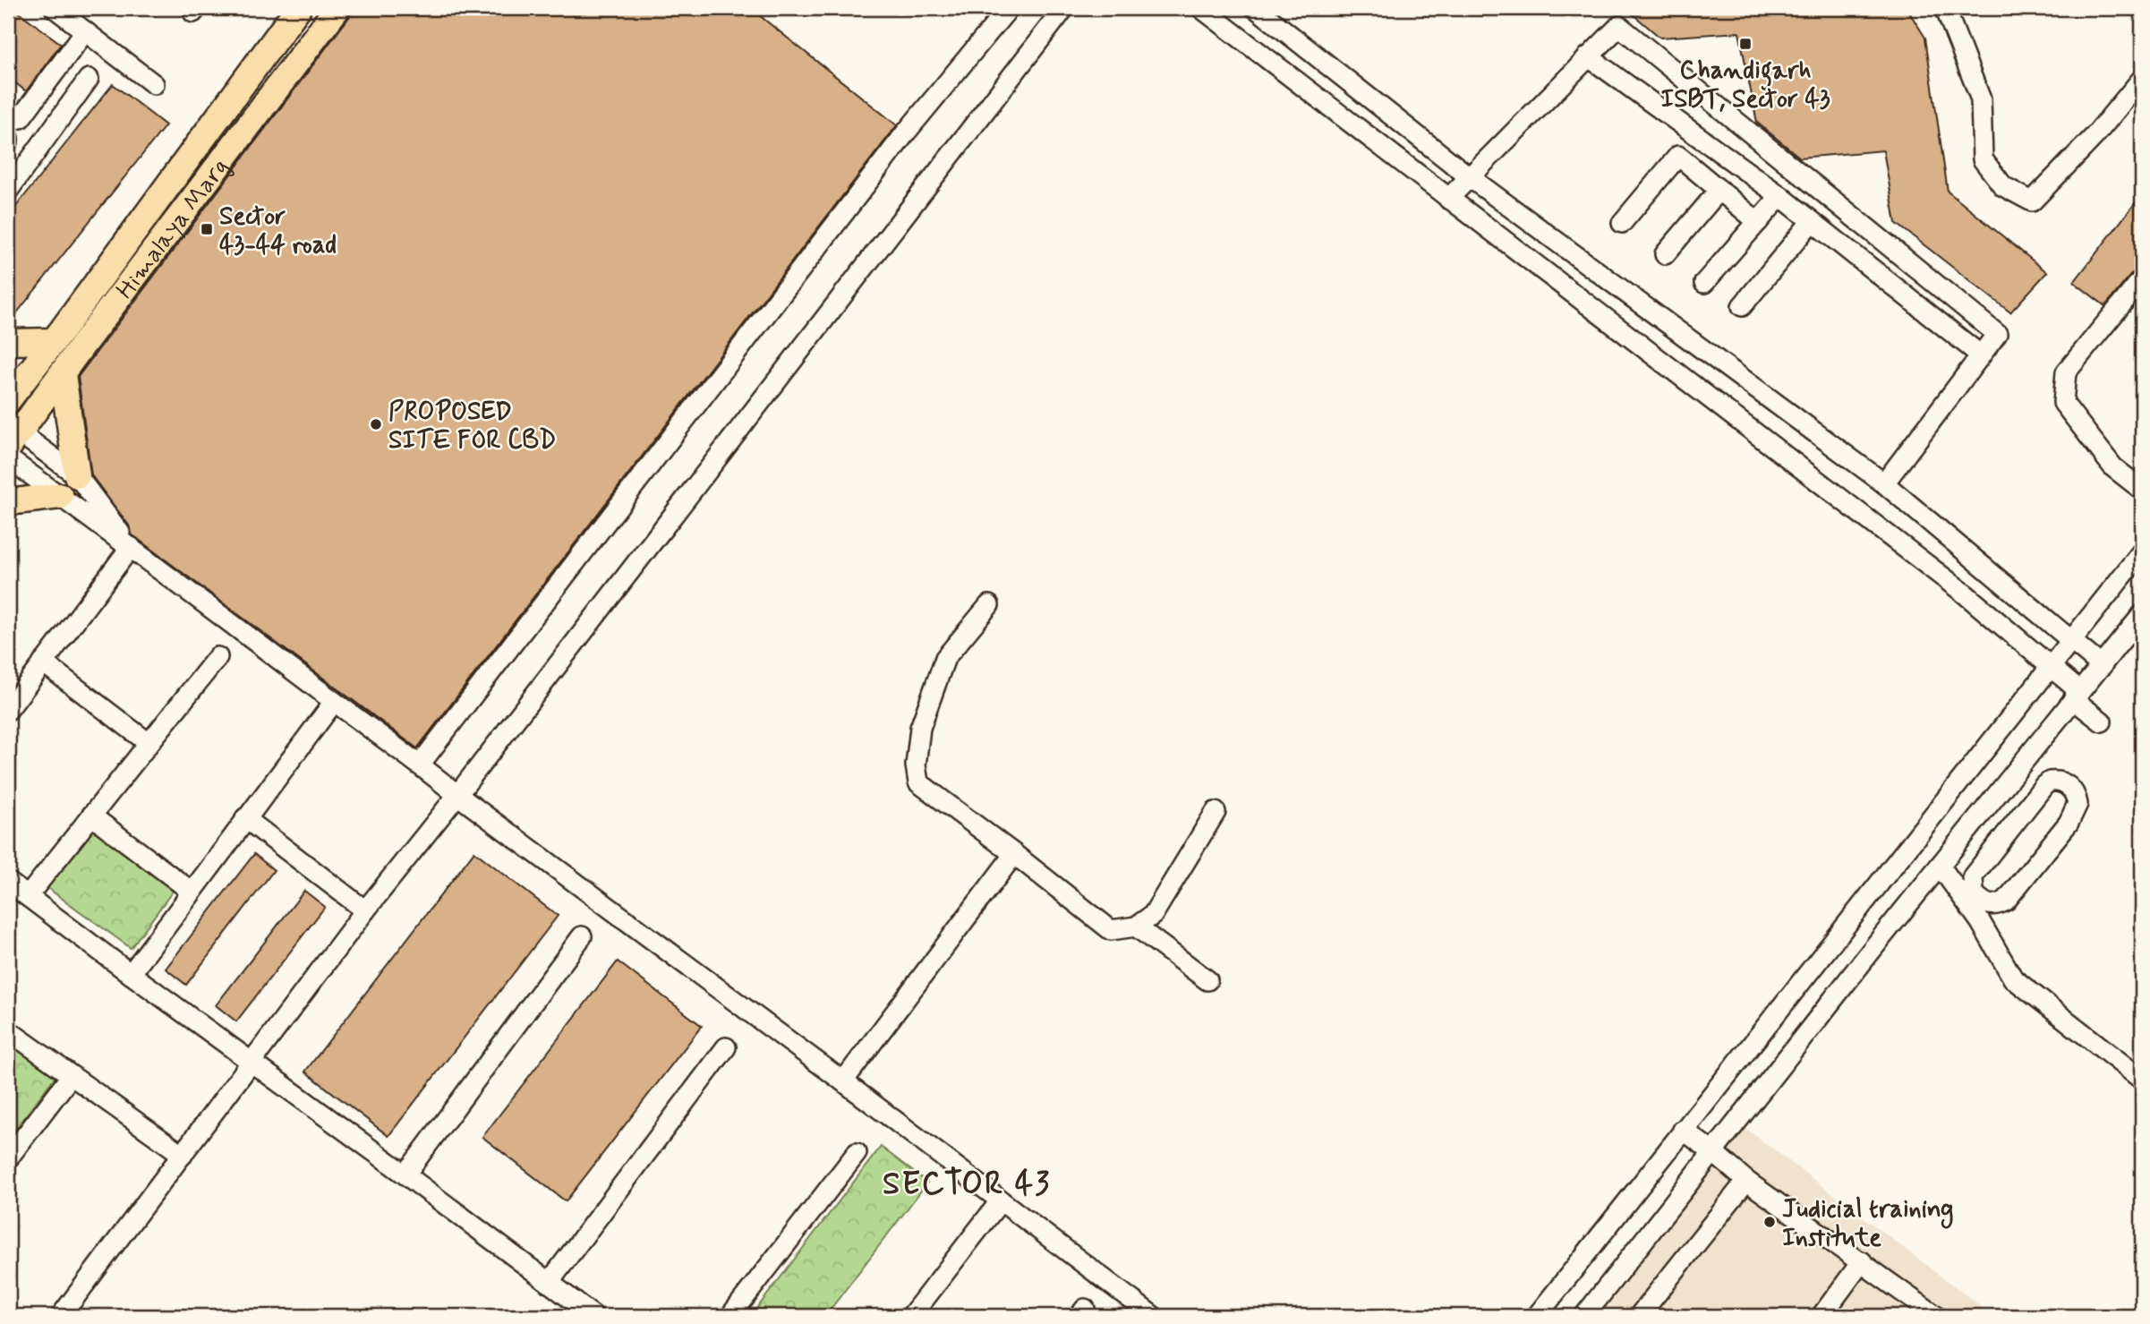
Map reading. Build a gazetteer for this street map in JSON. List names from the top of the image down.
{
  "streets": {
    "main road": ["Himalaya Marg"]
  },
  "districts": ["SECTOR 43"],
  "places": {
    "transit": ["Chandigarh ISBT, Sector 43", "Sector 43-44 road"],
    "other": ["PROPOSED SITE FOR CBD", "Judicial training Institute"]
  }
}
